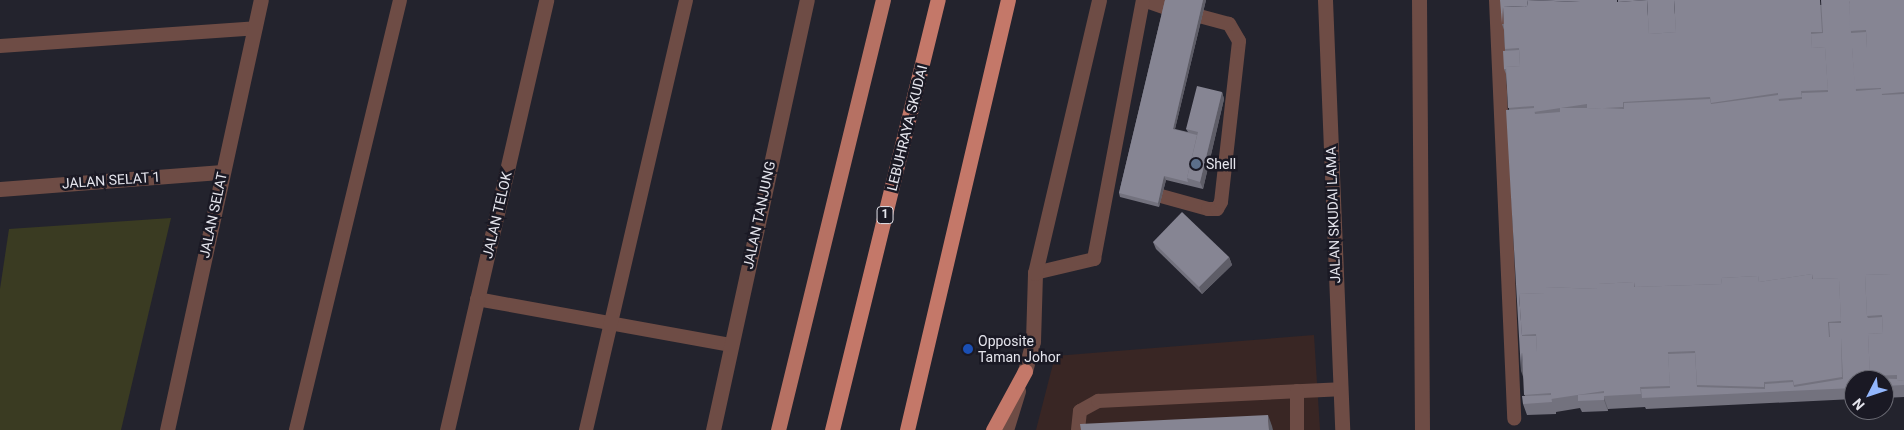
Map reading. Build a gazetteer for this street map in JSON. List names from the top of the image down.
{
  "streets": {
    "highway": ["LEBUHRAYA SKUDAI", "1"],
    "street": [
      "JALAN SELAT 1",
      "JALAN SELAT",
      "JALAN TELOK",
      "JALAN TANJUNG",
      "JALAN SKUDAI LAMA"
    ]
  },
  "crossings": [
    ["JALAN SELAT 1", "JALAN SELAT"]
  ],
  "places": ["Shell", "Opposite Taman Johor"],
  "north": "bottom left"
}
